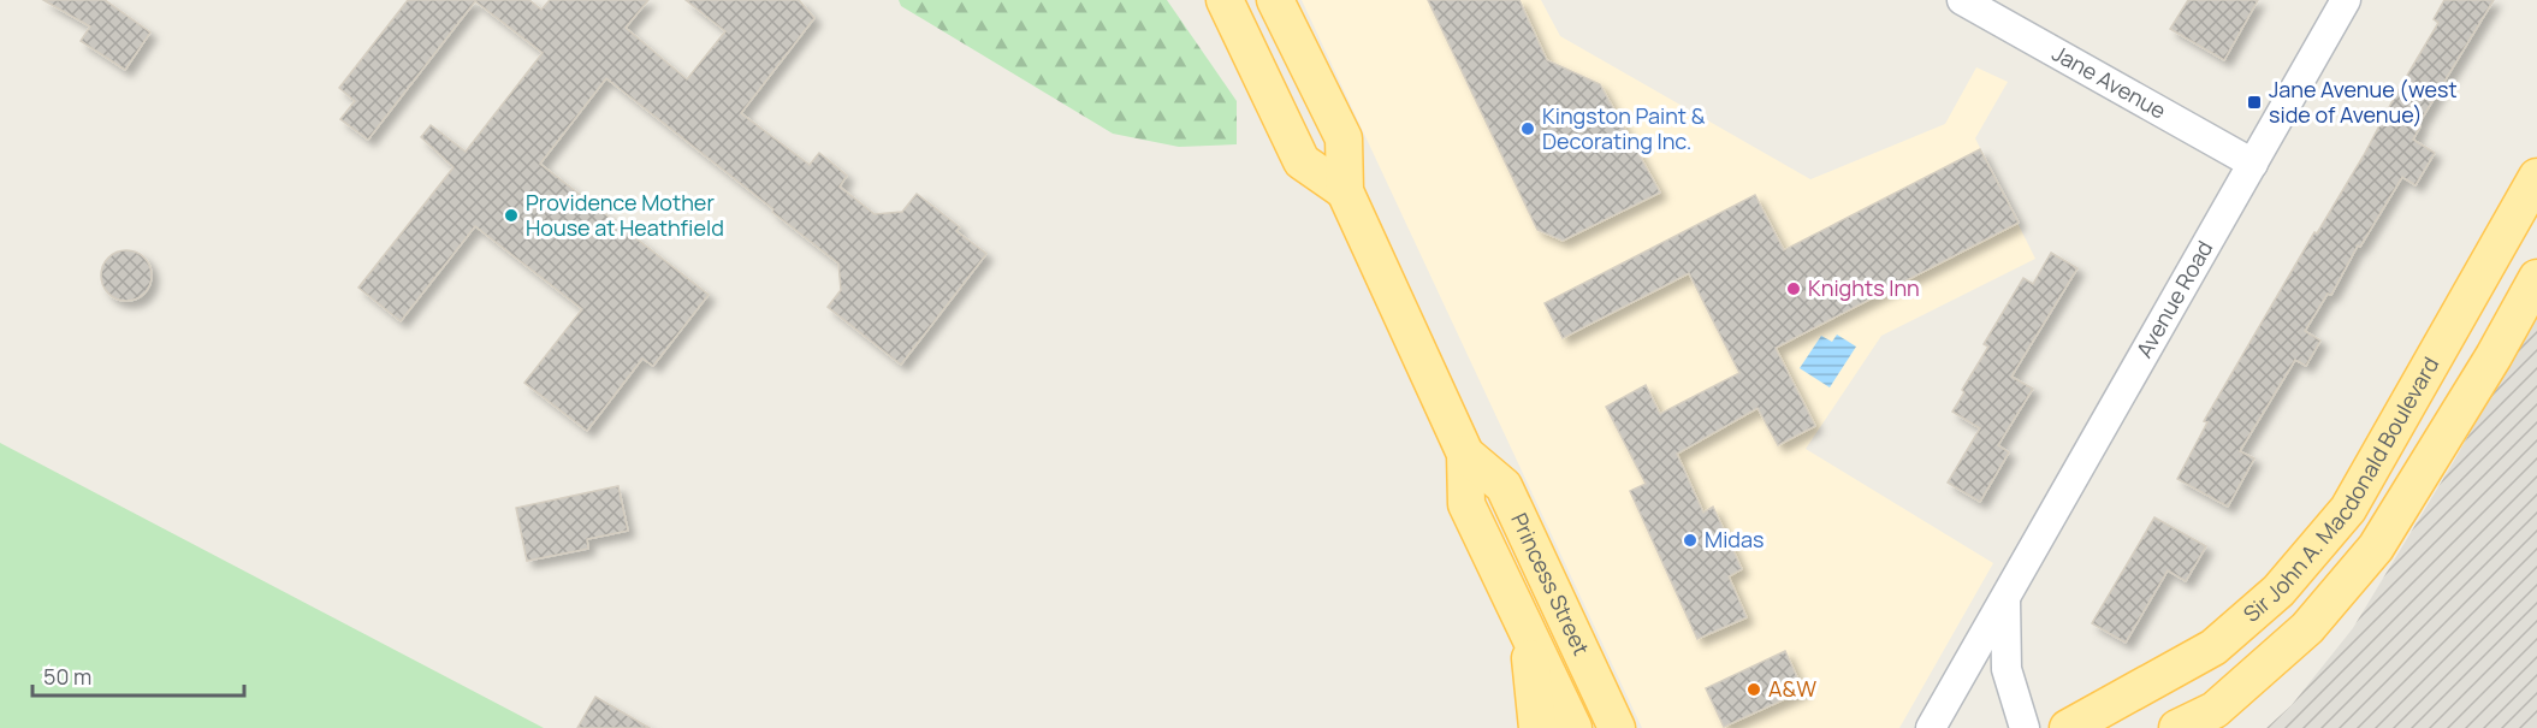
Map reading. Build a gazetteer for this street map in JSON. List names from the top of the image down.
{
  "streets": {
    "main road": ["Sir John A. Macdonald Boulevard", "Princess Street"],
    "street": ["Jane Avenue", "Avenue Road"]
  },
  "crossings": [
    ["Jane Avenue", "Avenue Road"]
  ],
  "places": {
    "transit": ["Jane Avenue (west side of Avenue)"],
    "other": [
      "Kingston Paint & Decorating Inc.",
      "Providence Mother House at Heathfield",
      "Knights Inn",
      "Midas",
      "A&W"
    ]
  },
  "scale_bar": "50 m"
}
